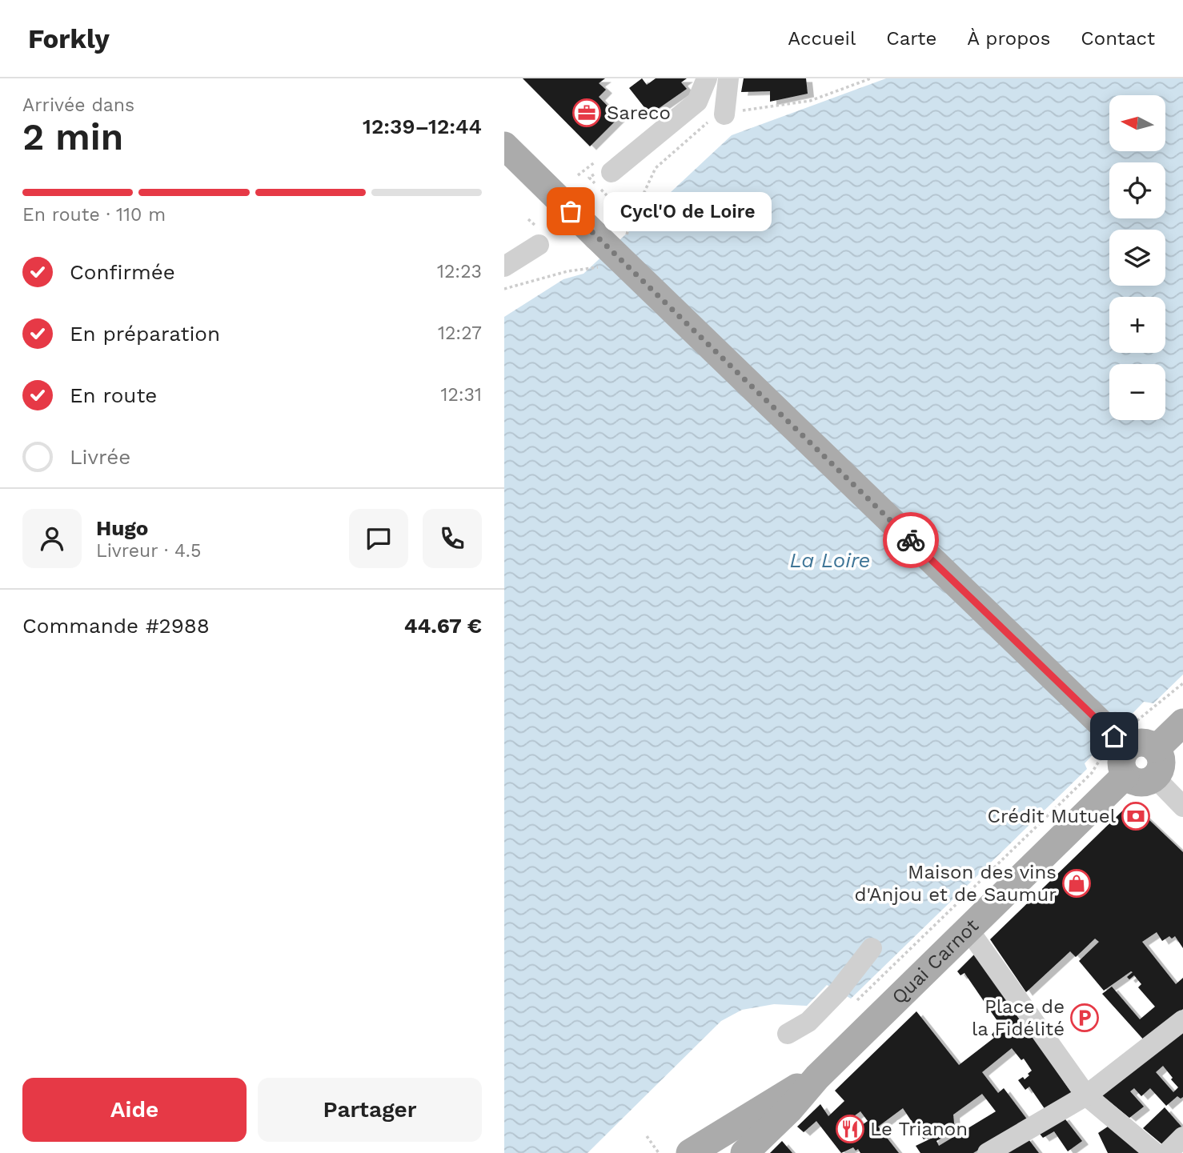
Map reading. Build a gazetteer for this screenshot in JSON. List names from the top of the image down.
{
  "streets": {
    "main road": ["Quai Carnot"]
  },
  "water": ["La Loire"],
  "places": {
    "office": ["Sareco"],
    "other": ["Cycl'O de Loire"],
    "bank": ["Crédit Mutuel"],
    "shop": ["Maison des vins d'Anjou et de Saumur"],
    "parking": ["Place de la Fidélité"],
    "restaurant": ["Le Trianon"]
  },
  "north": "left",
  "page": {
    "header": "Forkly",
    "nav": [
      "Accueil",
      "Carte",
      "À propos",
      "Contact"
    ],
    "heading": ["2 min", "Arrivée dans", "12:39–12:44"],
    "panel": [
      "Hugo",
      "Livreur · 4.5",
      "Commande #2988",
      "44.67 €"
    ],
    "map_buttons": ["+", "−"],
    "bar": "En route · 110 m",
    "bubble": "Cycl'O de Loire",
    "list": [
      ["Confirmée", "12:23"],
      ["En préparation", "12:27"],
      ["En route", "12:31"],
      "Livrée"
    ],
    "buttons": ["Aide", "Partager"]
  }
}
